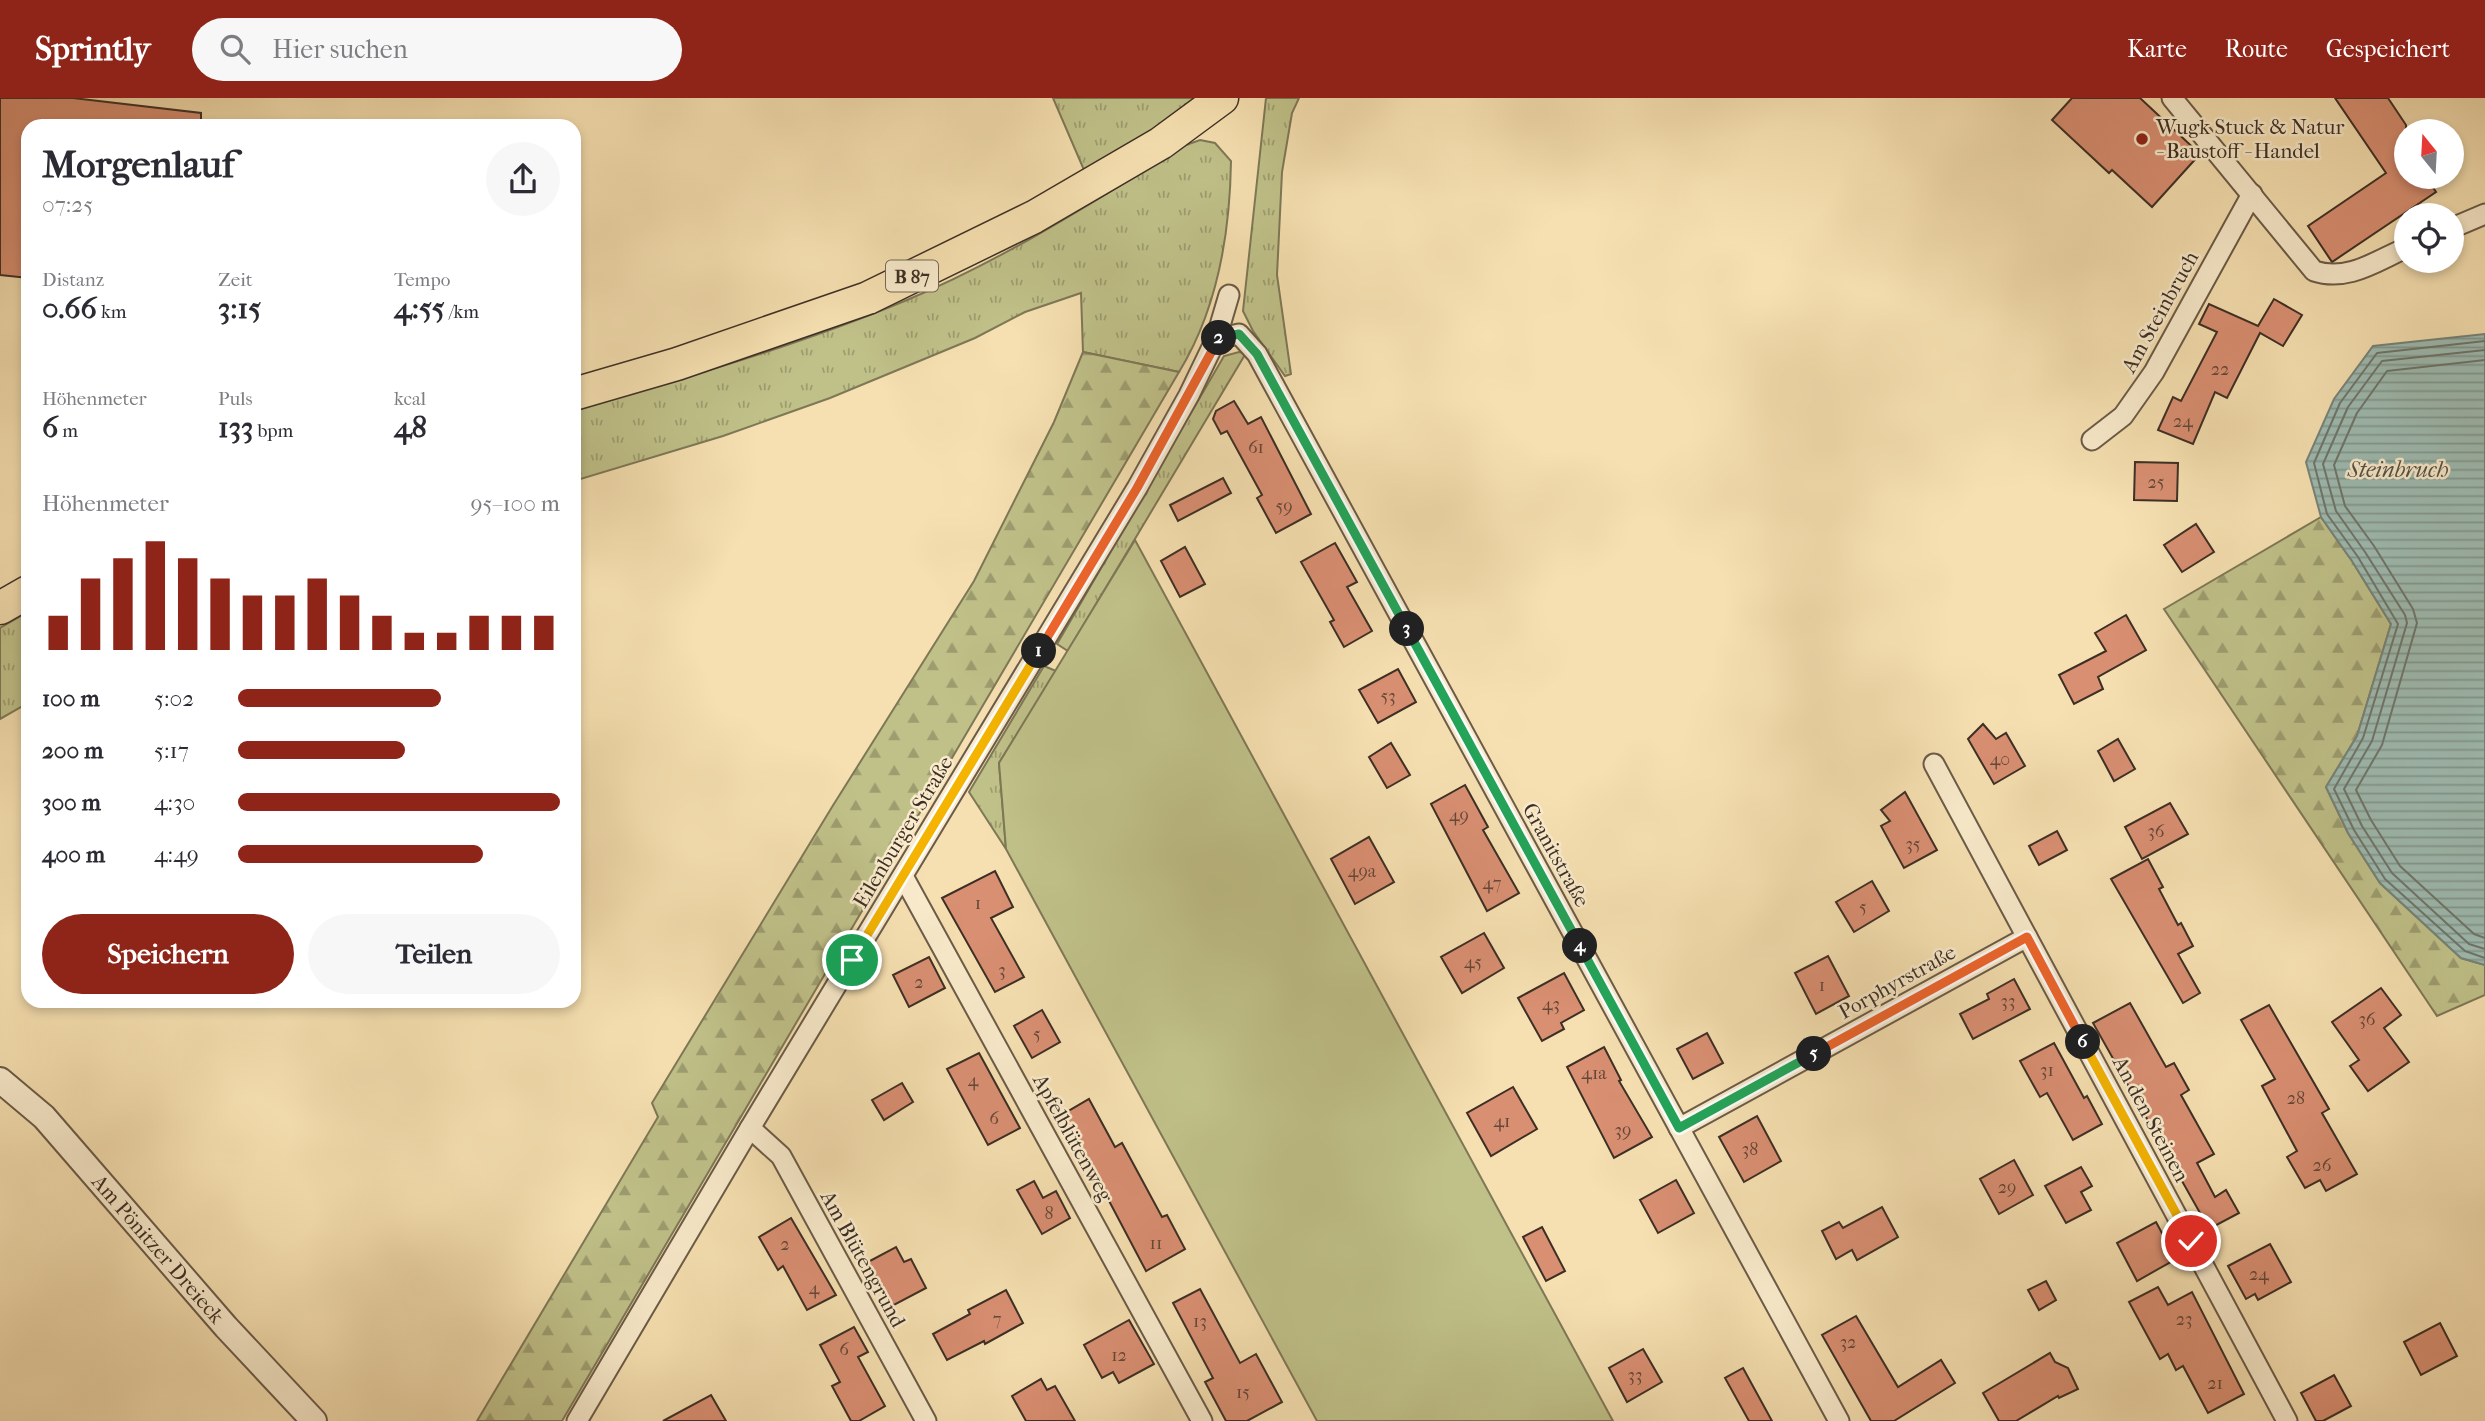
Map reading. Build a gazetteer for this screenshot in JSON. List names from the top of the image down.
{
  "streets": {
    "main road": ["B 87"],
    "street": [
      "Am Steinbruch",
      "Eilenburger Straße",
      "Granitstraße",
      "Porphyrstraße",
      "An den Steinen",
      "Apfelblütenweg",
      "Am Pönitzer Dreieck",
      "Am Blütengrund"
    ]
  },
  "crossings": [
    ["Eilenburger Straße", "Granitstraße"],
    ["Eilenburger Straße", "Apfelblütenweg"],
    ["Eilenburger Straße", "Am Blütengrund"],
    ["Granitstraße", "Porphyrstraße"],
    ["Porphyrstraße", "An den Steinen"]
  ],
  "water": ["Steinbruch"],
  "places": ["Wugk Stuck & Natur - Baustoff - Handel"],
  "house_numbers": [
    "22",
    "24",
    "61",
    "25",
    "59",
    "53",
    "40",
    "49",
    "36",
    "35",
    "49a",
    "47",
    "1",
    "5",
    "45",
    "3",
    "2",
    "1",
    "33",
    "43",
    "36",
    "5",
    "31",
    "41a",
    "4",
    "28",
    "6",
    "41",
    "39",
    "38",
    "26",
    "29",
    "8",
    "11",
    "2",
    "24",
    "4",
    "7",
    "23",
    "13",
    "32",
    "6",
    "12",
    "33",
    "21",
    "15"
  ],
  "north": "top",
  "page": {
    "header": "Sprintly",
    "search": "Hier suchen",
    "nav": ["Karte", "Route", "Gespeichert"],
    "heading": ["Morgenlauf", "07:25"],
    "stats": [
      ["Distanz", "0.66 km"],
      ["Zeit", "3:15"],
      ["Tempo", "4:55 /km"],
      ["Höhenmeter", "6 m"],
      ["Puls", "133 bpm"],
      ["kcal", "48"]
    ],
    "pins": [
      "2",
      "3",
      "1",
      "4",
      "6",
      "5"
    ],
    "chart": ["Höhenmeter", "95–100 m"],
    "list": [
      {
        "name": "100 m",
        "note": "5:02"
      },
      {
        "name": "200 m",
        "note": "5:17"
      },
      {
        "name": "300 m",
        "note": "4:30"
      },
      {
        "name": "400 m",
        "note": "4:49"
      }
    ],
    "buttons": ["Speichern", "Teilen"]
  }
}
